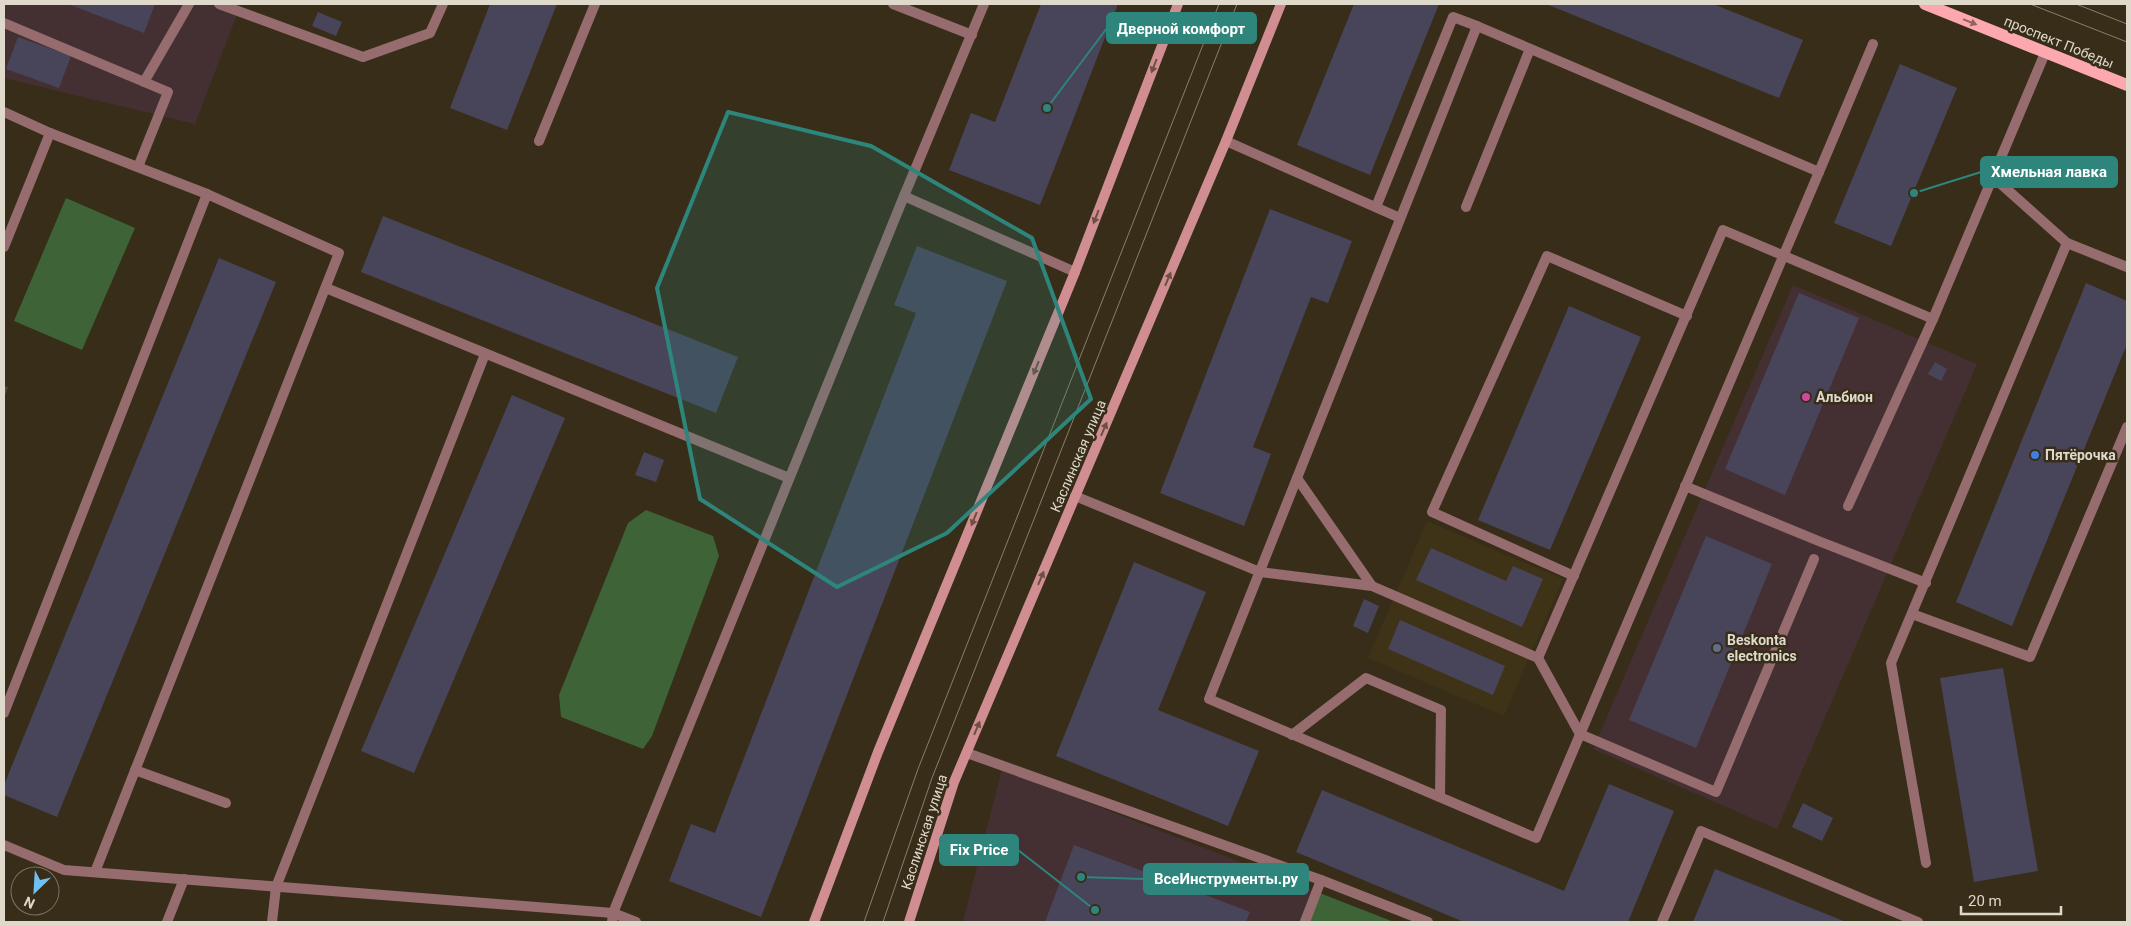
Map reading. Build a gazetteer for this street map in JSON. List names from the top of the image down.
{
  "streets": {
    "main road": ["проспект Победы", "Каслинская улица"]
  },
  "one_way": ["проспект Победы"],
  "places": [
    "Дверной комфорт",
    "Хмельная лавка",
    "Альбион",
    "Пятёрочка",
    "Beskonta electronics",
    "ВсеИнструменты.ру",
    "Fix Price"
  ],
  "scale_bar": "20 m",
  "north": "bottom left"
}
